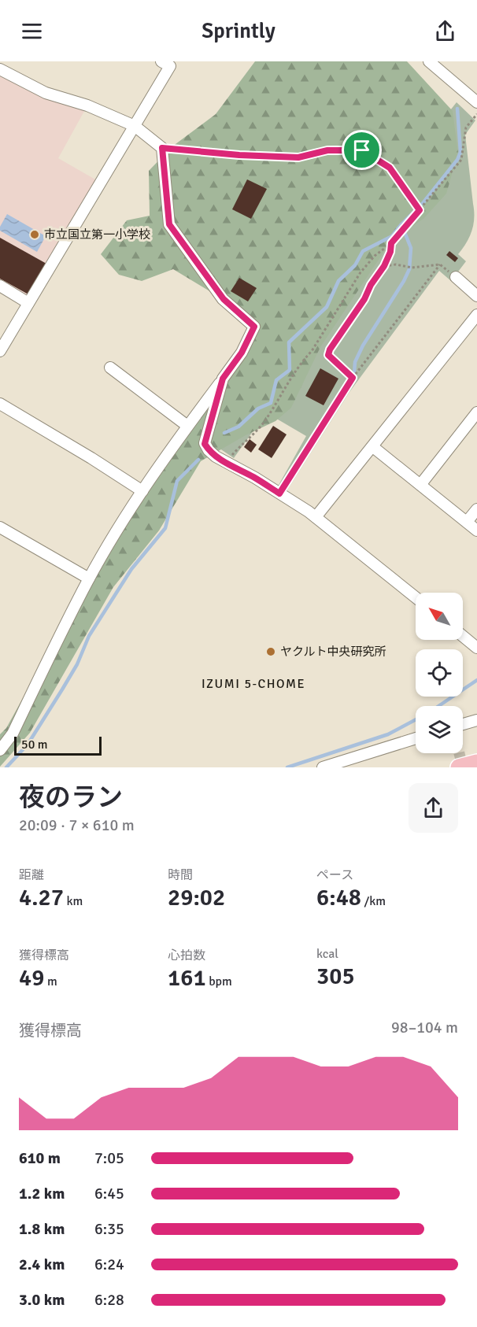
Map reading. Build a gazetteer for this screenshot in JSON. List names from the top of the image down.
{
  "districts": ["IZUMI 5-CHOME"],
  "places": ["市立国立第一小学校", "ヤクルト中央研究所"],
  "scale_bar": "50 m",
  "north": "top left",
  "page": {
    "header": "Sprintly",
    "scale": "50 m",
    "heading": ["夜のラン", "20:09 · 7 × 610 m"],
    "stats": [
      ["距離", "4.27 km"],
      ["時間", "29:02"],
      ["ペース", "6:48 /km"],
      ["獲得標高", "49 m"],
      ["心拍数", "161 bpm"],
      ["kcal", "305"]
    ],
    "chart": ["獲得標高", "98–104 m"],
    "list": [
      {
        "name": "610 m",
        "note": "7:05"
      },
      {
        "name": "1.2 km",
        "note": "6:45"
      },
      {
        "name": "1.8 km",
        "note": "6:35"
      },
      {
        "name": "2.4 km",
        "note": "6:24"
      },
      {
        "name": "3.0 km",
        "note": "6:28"
      }
    ]
  }
}
